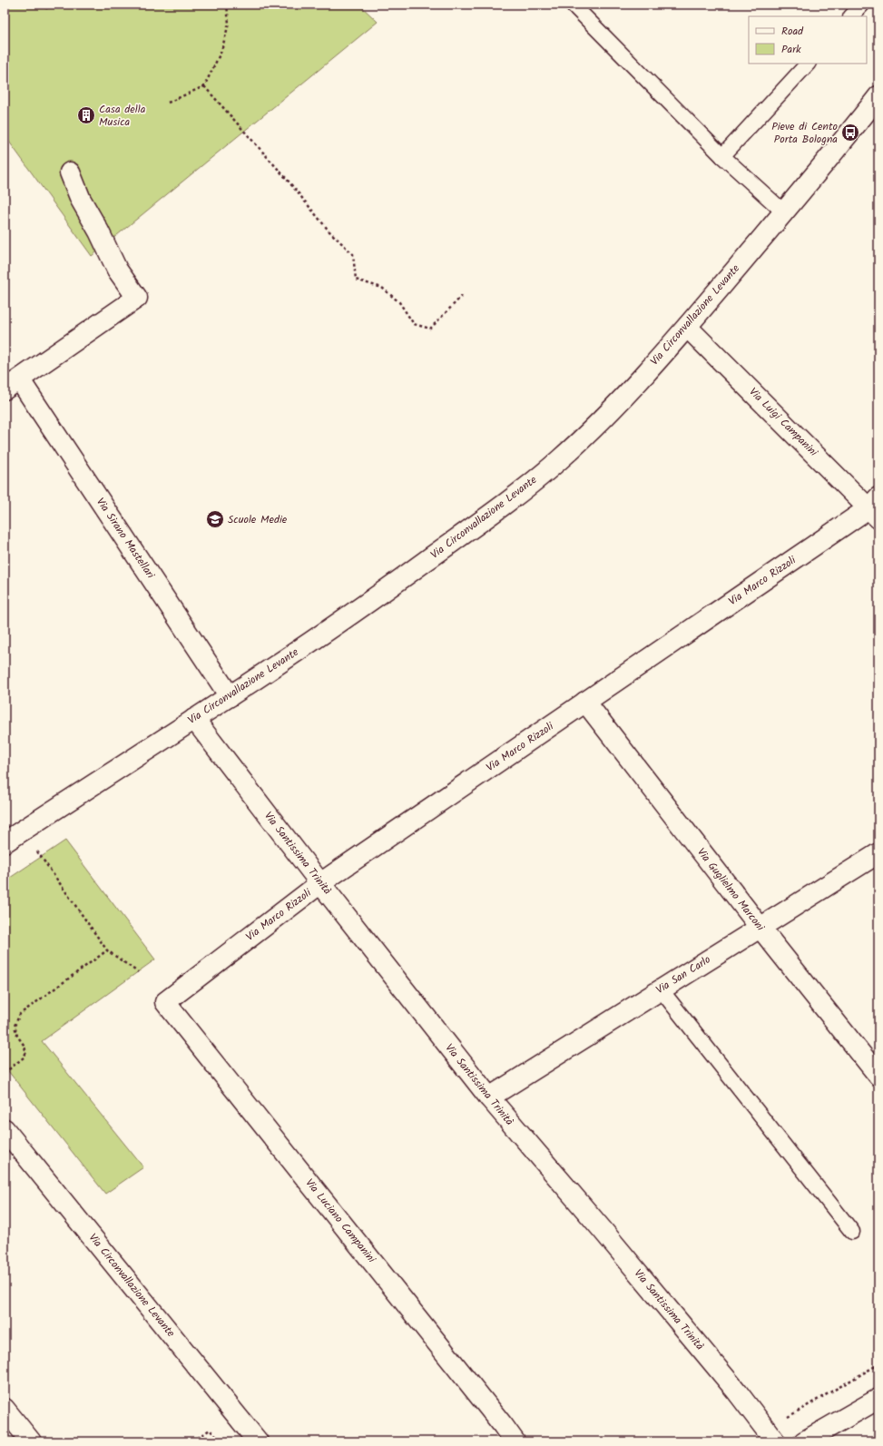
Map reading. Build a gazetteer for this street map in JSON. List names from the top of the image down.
{
  "streets": {
    "street": [
      "Via Circonvallazione Levante",
      "Via Luigi Campanini",
      "Via Sirano Mastellari",
      "Via Marco Rizzoli",
      "Via Santissima Trinità",
      "Via Guglielmo Marconi",
      "Via San Carlo",
      "Via Luciano Campanini"
    ]
  },
  "crossings": [
    ["Via Circonvallazione Levante", "Via Luigi Campanini"],
    ["Via Circonvallazione Levante", "Via Sirano Mastellari"],
    ["Via Circonvallazione Levante", "Via Santissima Trinità"],
    ["Via Luigi Campanini", "Via Marco Rizzoli"],
    ["Via Marco Rizzoli", "Via Santissima Trinità"],
    ["Via Marco Rizzoli", "Via Guglielmo Marconi"],
    ["Via Marco Rizzoli", "Via Luciano Campanini"],
    ["Via Santissima Trinità", "Via San Carlo"],
    ["Via Guglielmo Marconi", "Via San Carlo"]
  ],
  "places": {
    "building": ["Casa della Musica"],
    "bus stop": ["Pieve di Cento Porta Bologna"],
    "school or university": ["Scuole Medie"]
  },
  "legend": ["Road", "Park"]
}
